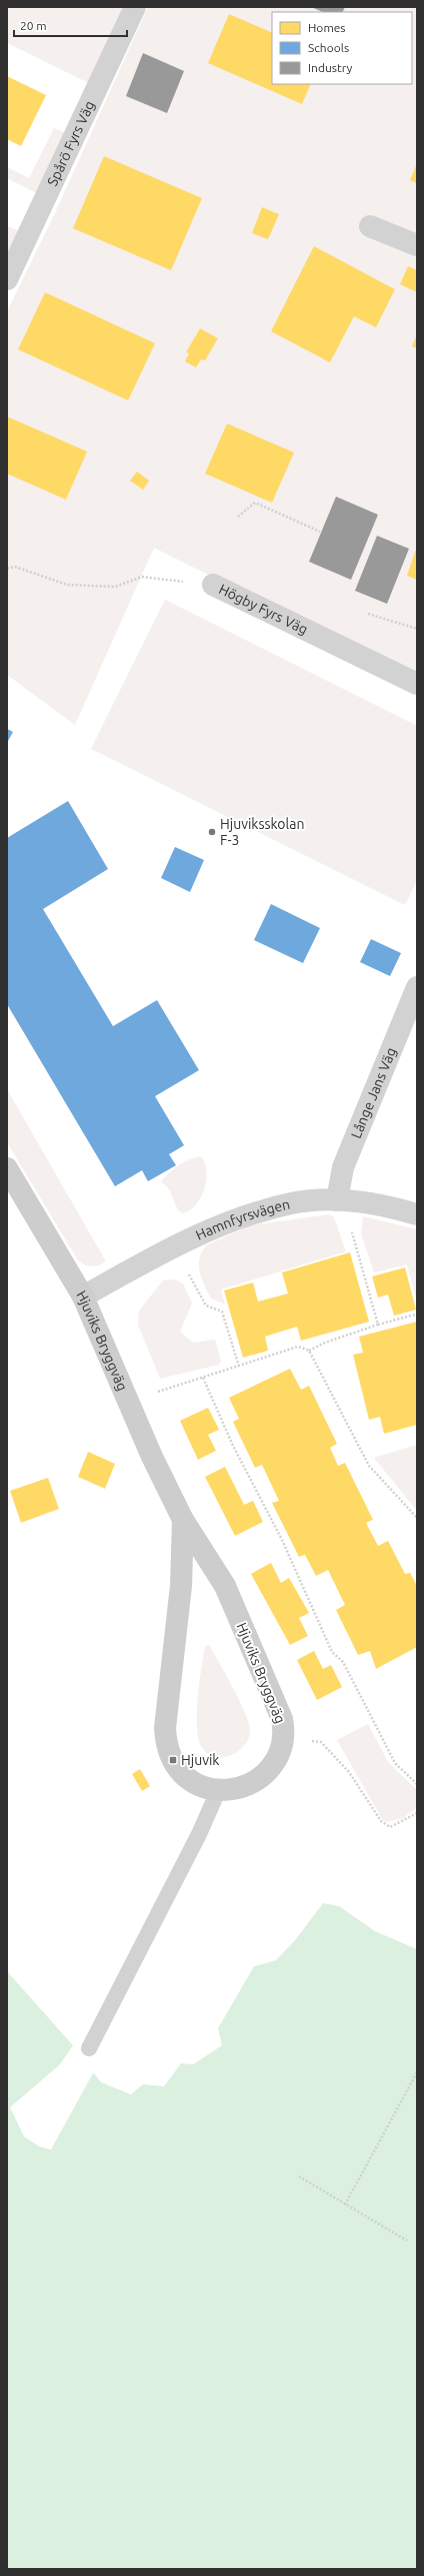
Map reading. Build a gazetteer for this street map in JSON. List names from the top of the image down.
{
  "streets": {
    "street": [
      "Spårö Fyrs Väg",
      "Högby Fyrs Väg",
      "Långe Jans Väg",
      "Hamnfyrsvägen",
      "Hjuviks Bryggväg"
    ]
  },
  "crossings": [
    ["Långe Jans Väg", "Hamnfyrsvägen"],
    ["Hamnfyrsvägen", "Hjuviks Bryggväg"]
  ],
  "places": {
    "other": ["Hjuviksskolan F-3"],
    "transit": ["Hjuvik"]
  },
  "legend": ["Homes", "Schools", "Industry"],
  "scale_bar": "20 m"
}
